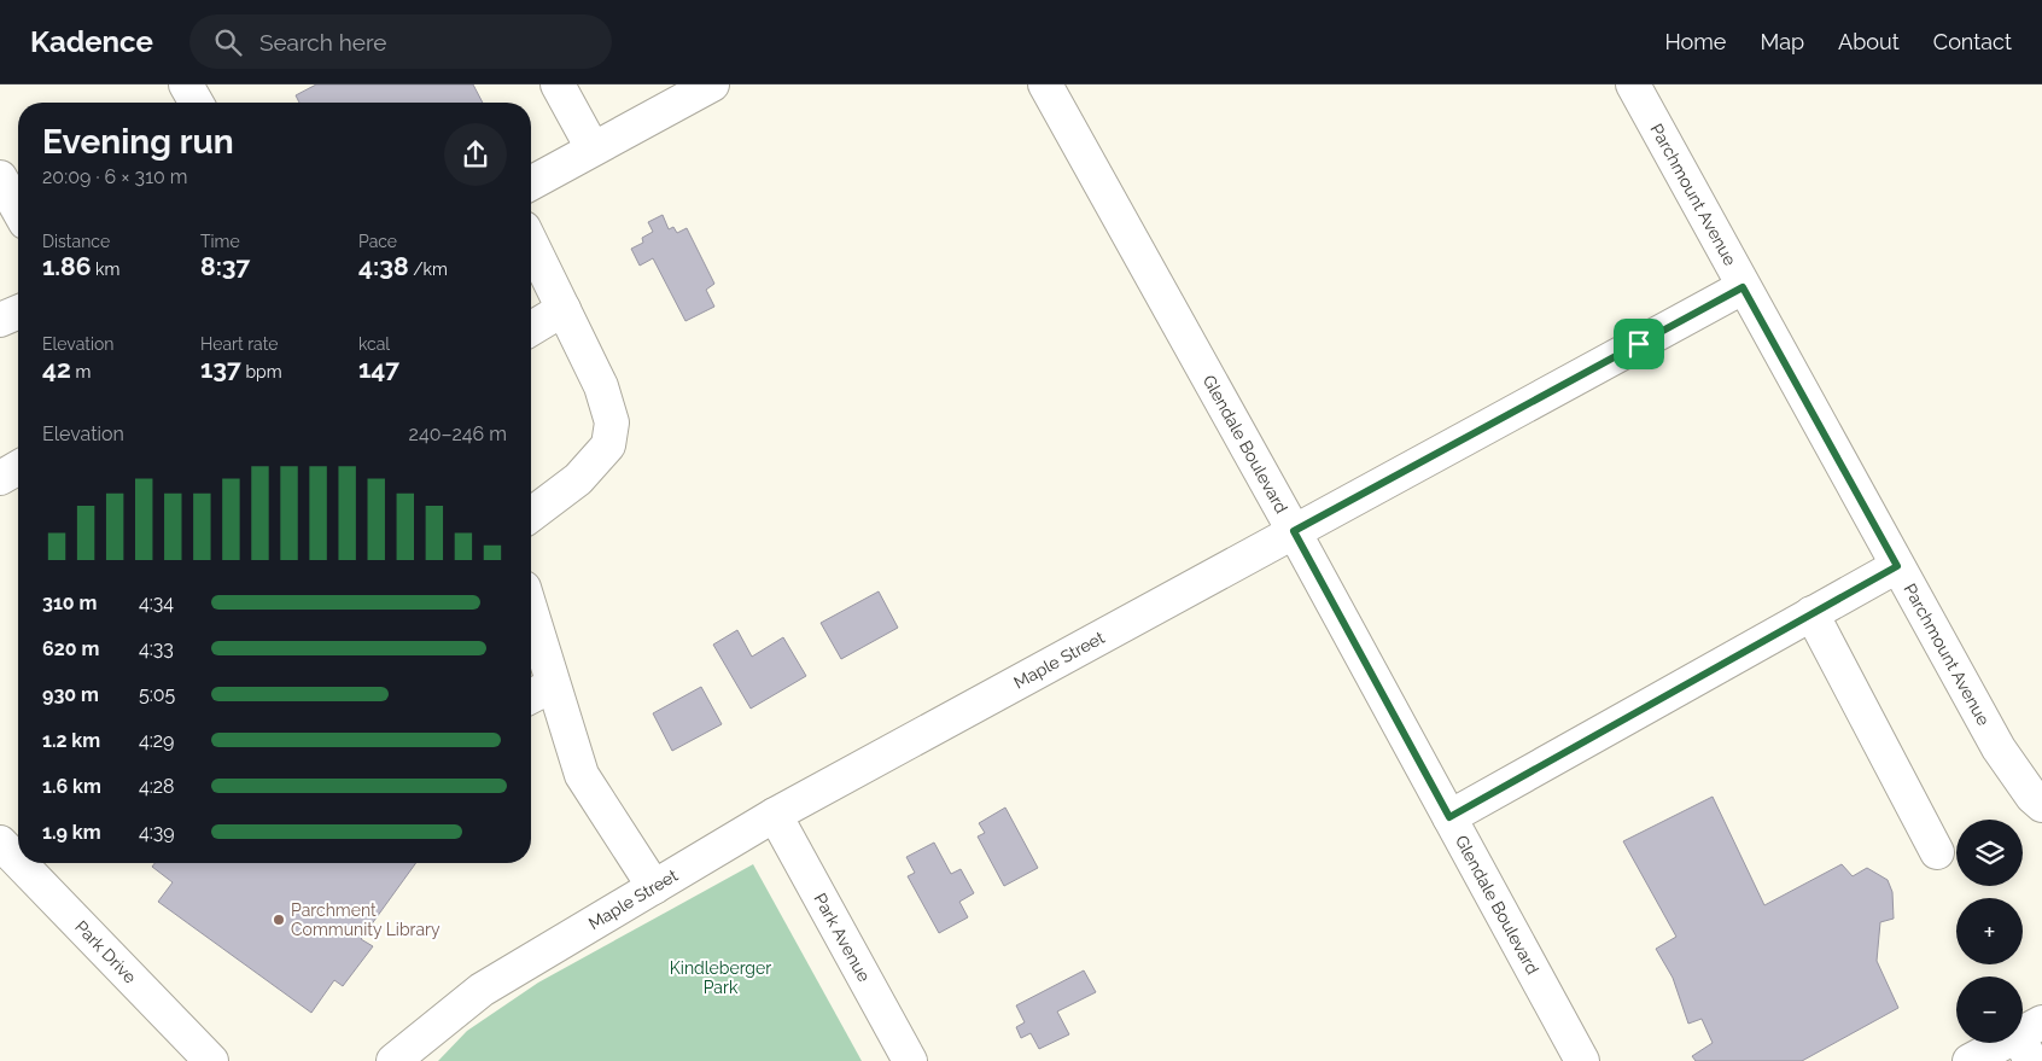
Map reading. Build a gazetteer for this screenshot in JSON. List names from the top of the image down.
{
  "streets": {
    "street": [
      "Parchmount Avenue",
      "Glendale Boulevard",
      "Maple Street",
      "Park Avenue",
      "Park Drive"
    ]
  },
  "crossings": [
    ["Parchmount Avenue", "Maple Street"],
    ["Glendale Boulevard", "Maple Street"],
    ["Maple Street", "Park Avenue"]
  ],
  "parks": ["Kindleberger Park"],
  "places": ["Parchment Community Library"],
  "page": {
    "header": "Kadence",
    "search": "Search here",
    "nav": [
      "Home",
      "Map",
      "About",
      "Contact"
    ],
    "heading": ["Evening run", "20:09 · 6 × 310 m"],
    "stats": [
      ["Distance", "1.86 km"],
      ["Time", "8:37"],
      ["Pace", "4:38 /km"],
      ["Elevation", "42 m"],
      ["Heart rate", "137 bpm"],
      ["kcal", "147"]
    ],
    "chart": ["Elevation", "240–246 m"],
    "list": [
      {
        "name": "310 m",
        "note": "4:34"
      },
      {
        "name": "620 m",
        "note": "4:33"
      },
      {
        "name": "930 m",
        "note": "5:05"
      },
      {
        "name": "1.2 km",
        "note": "4:29"
      },
      {
        "name": "1.6 km",
        "note": "4:28"
      },
      {
        "name": "1.9 km",
        "note": "4:39"
      }
    ],
    "map_buttons": ["+", "−"]
  }
}
